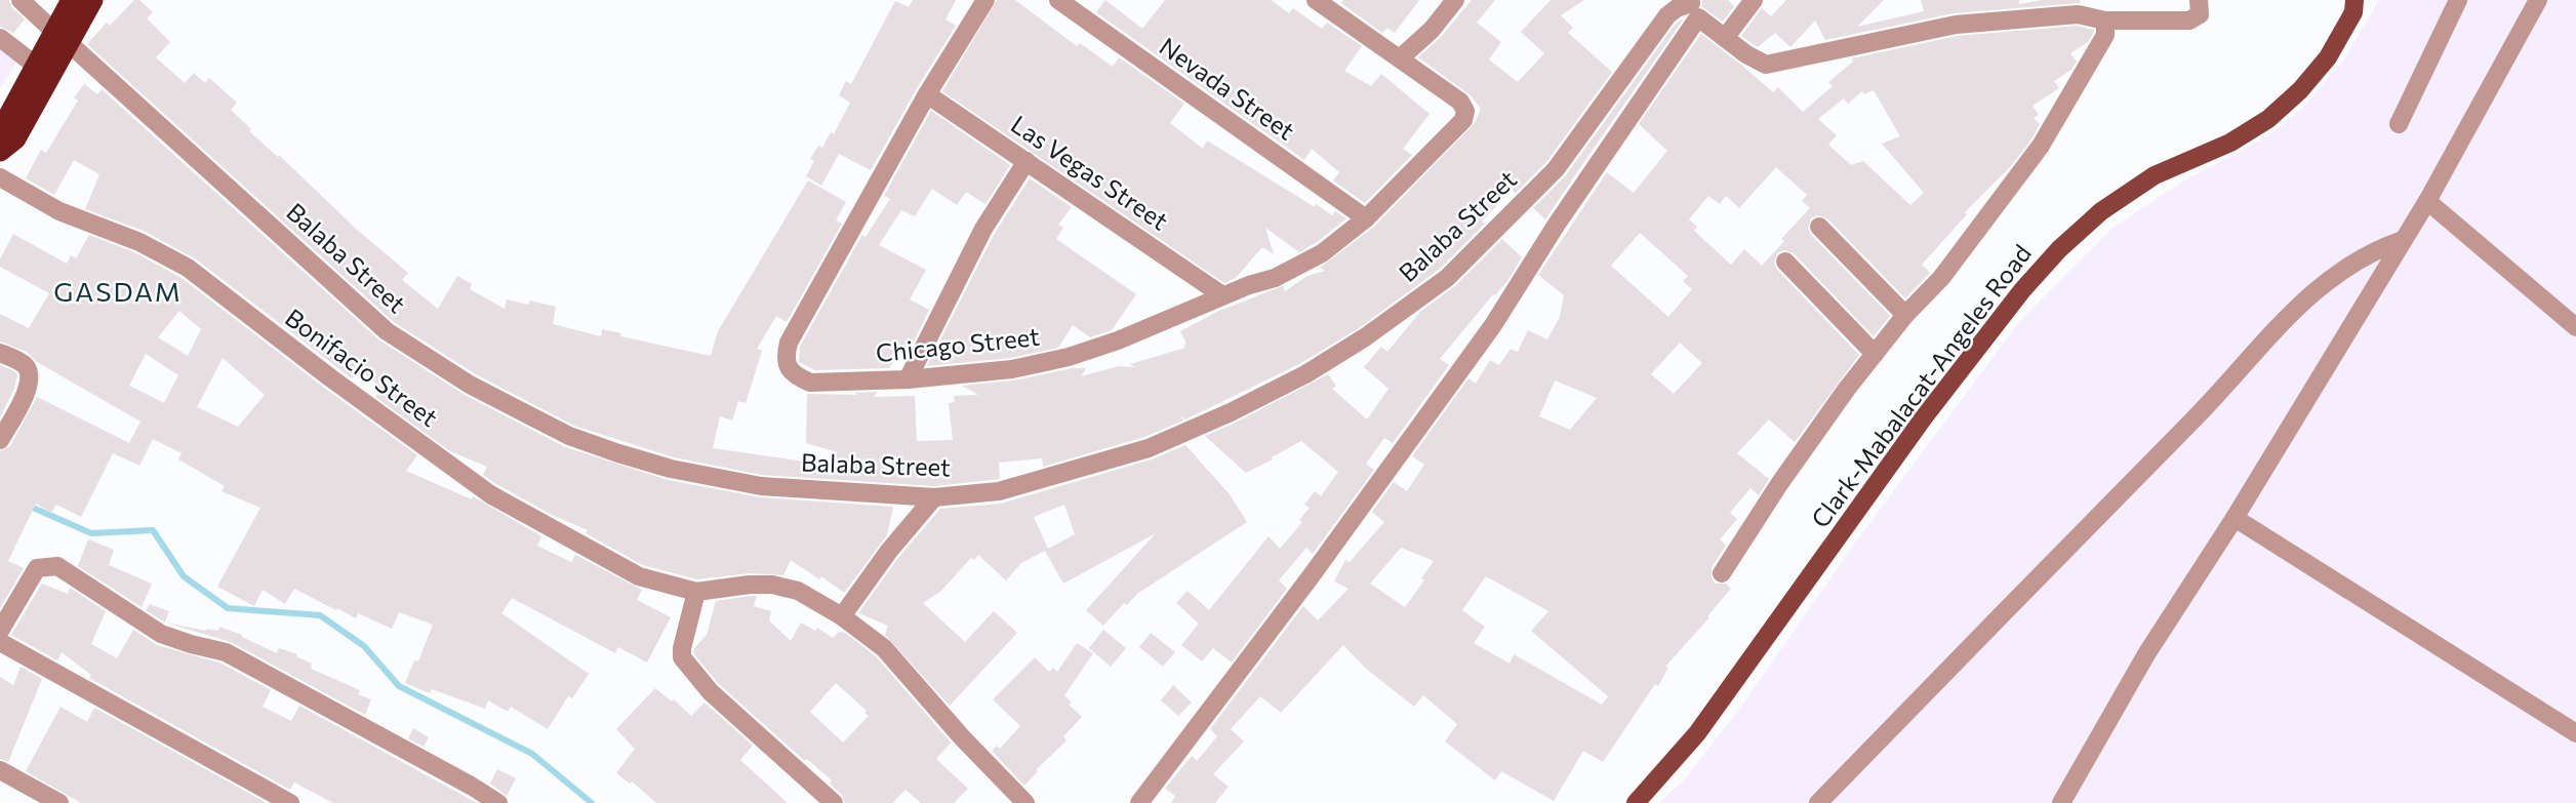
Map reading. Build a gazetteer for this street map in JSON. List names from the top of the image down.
{
  "streets": {
    "main road": ["Clark-Mabalacat-Angeles Road"],
    "street": [
      "Nevada Street",
      "Las Vegas Street",
      "Balaba Street",
      "Chicago Street",
      "Bonifacio Street"
    ]
  },
  "crossings": [
    ["Nevada Street", "Chicago Street"],
    ["Las Vegas Street", "Chicago Street"]
  ],
  "districts": ["GASDAM"]
}
